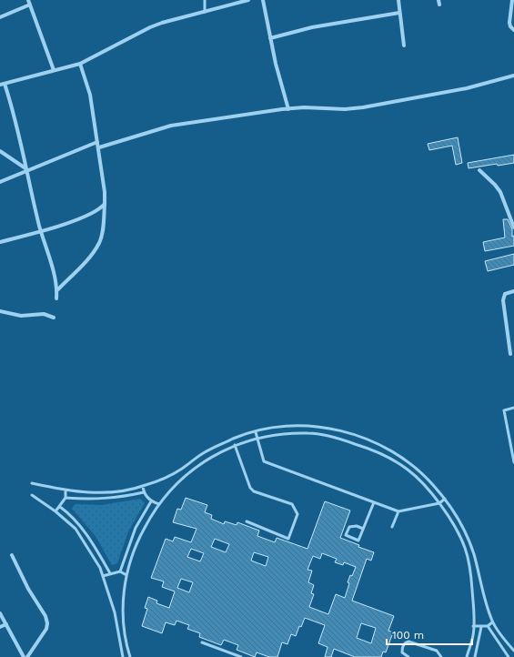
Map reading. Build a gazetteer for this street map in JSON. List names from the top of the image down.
{
  "scale_bar": "100 m"
}
